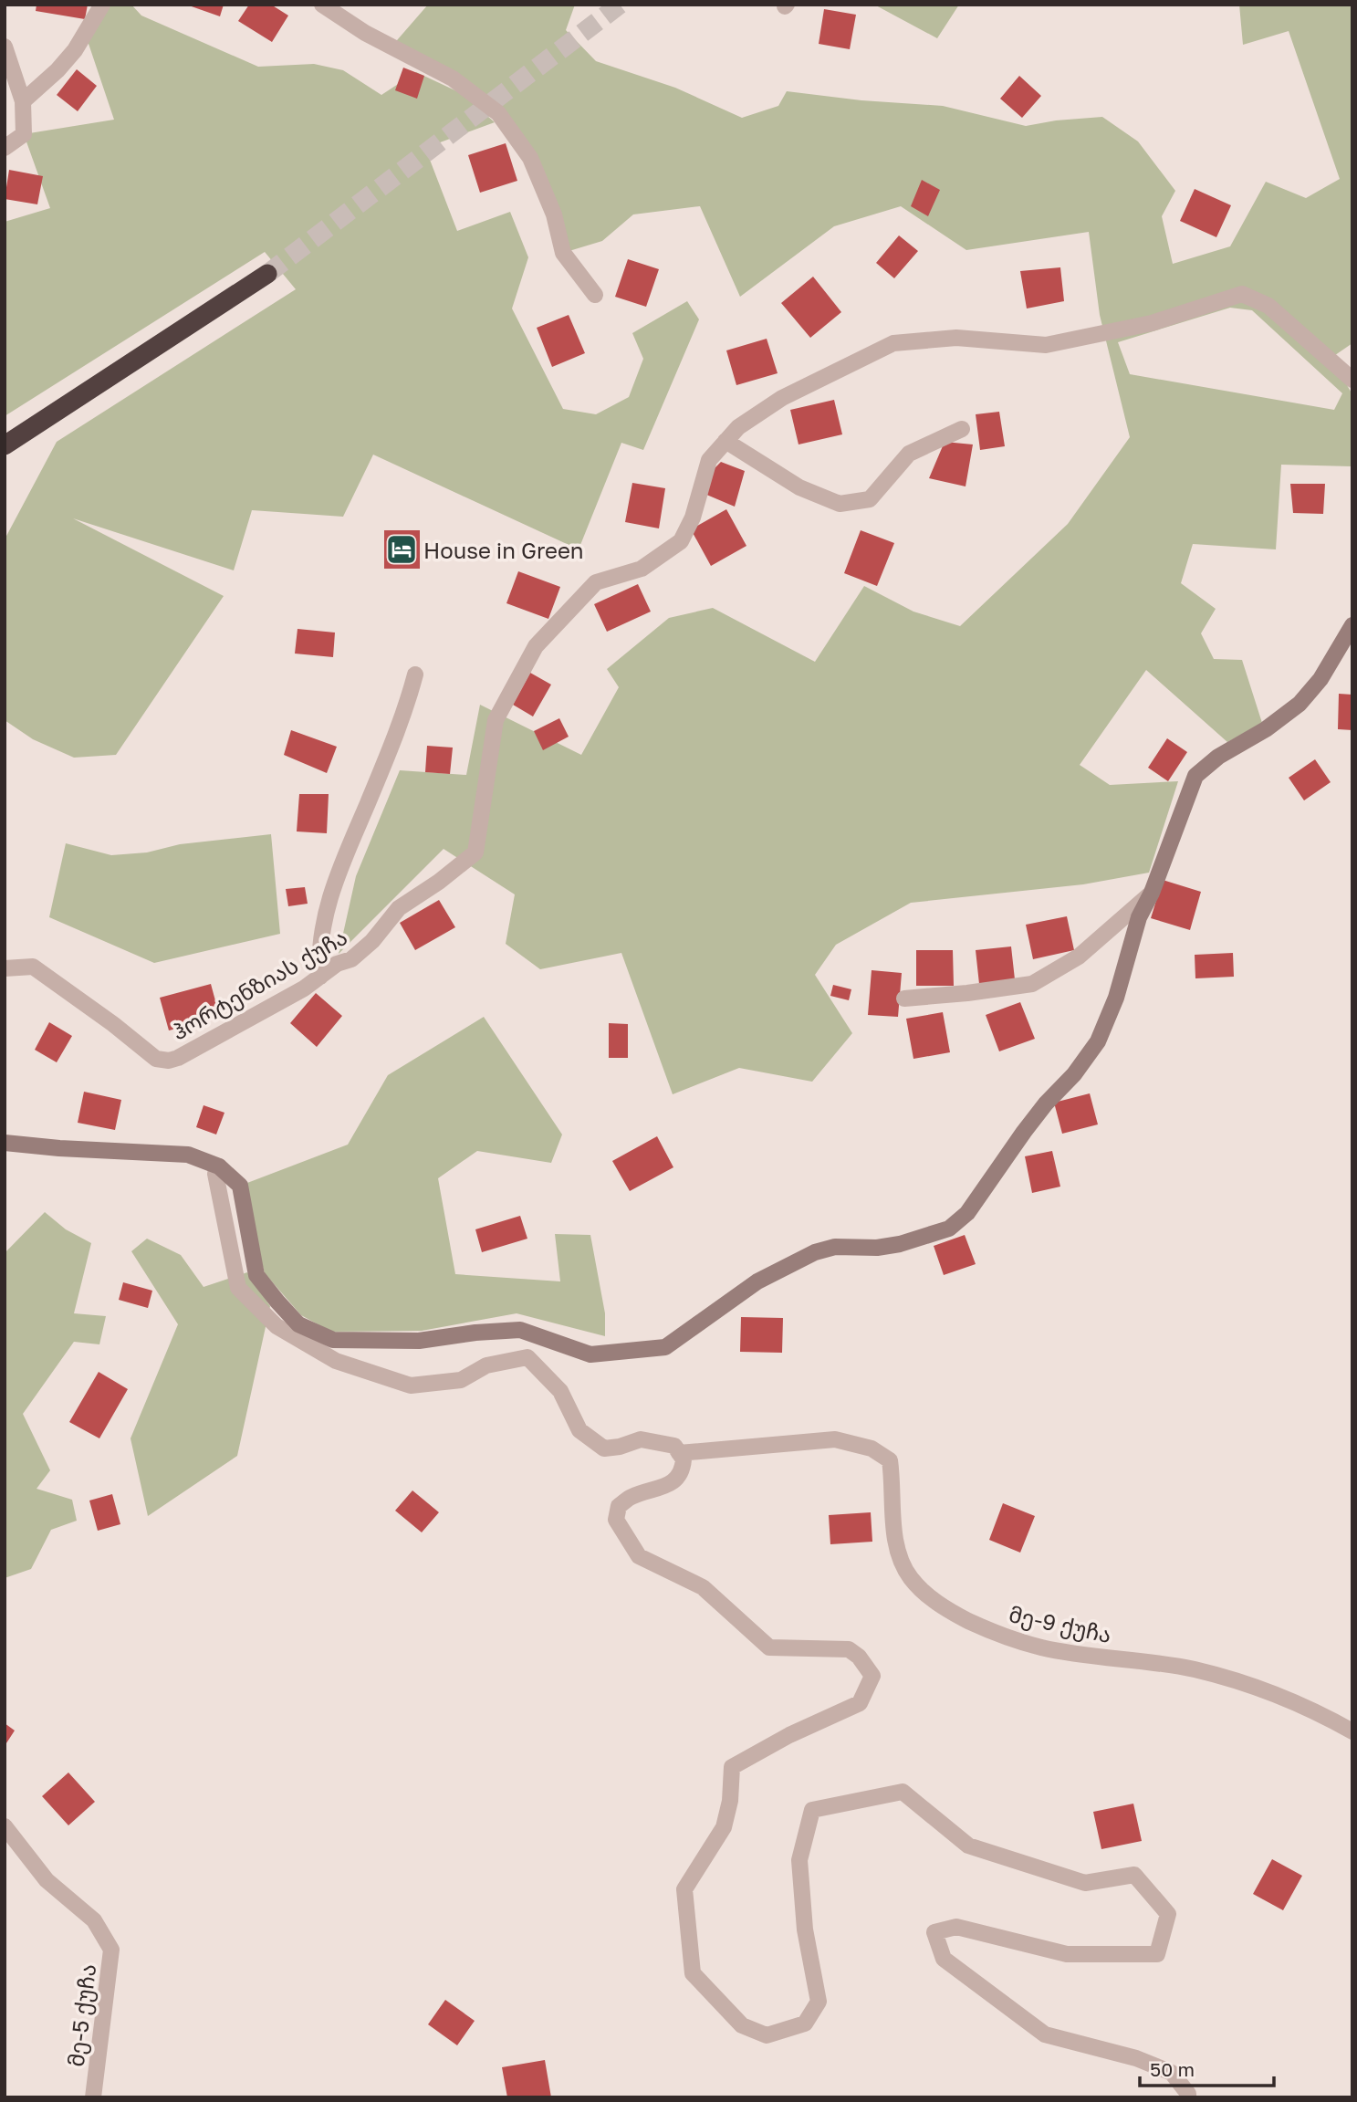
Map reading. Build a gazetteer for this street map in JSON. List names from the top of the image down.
{
  "streets": {
    "street": ["ჰორტენზიას ქუჩა", "მე-9 ქუჩა", "მე-5 ქუჩა"]
  },
  "places": {
    "hotel": ["House in Green"]
  },
  "scale_bar": "50 m"
}
